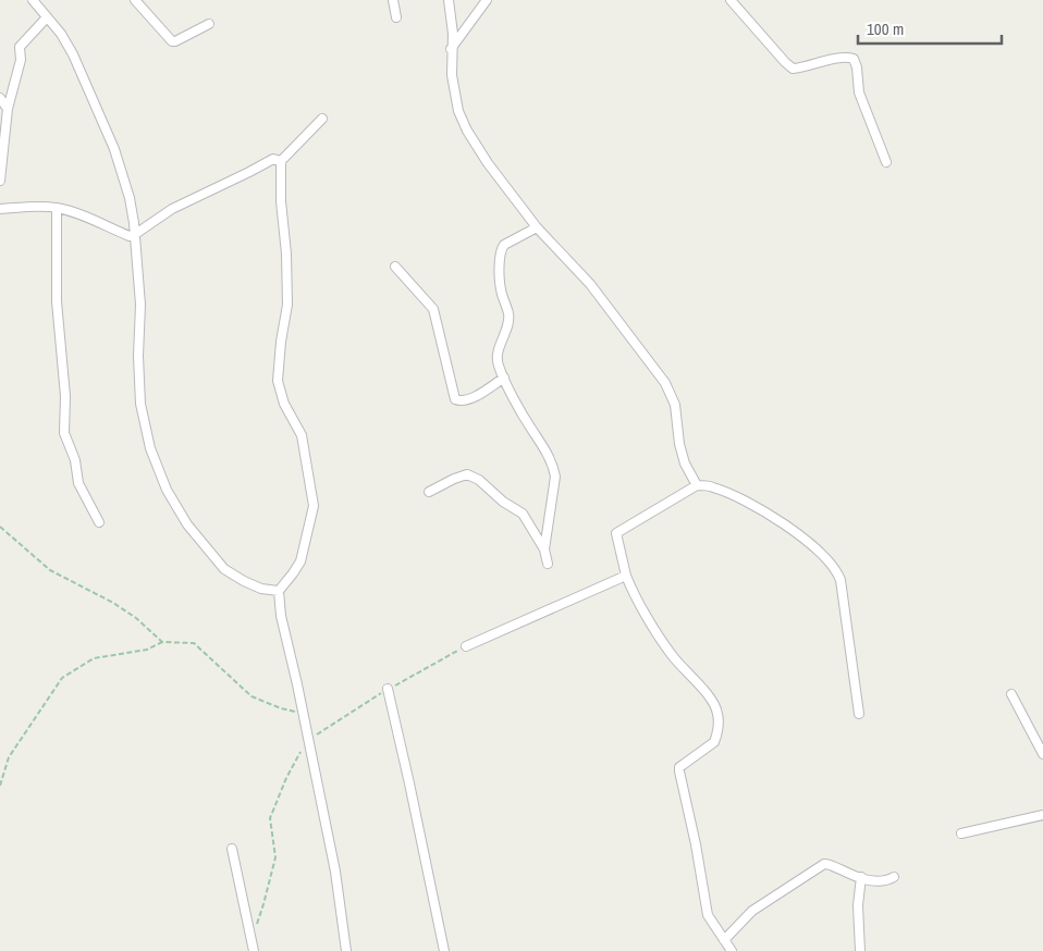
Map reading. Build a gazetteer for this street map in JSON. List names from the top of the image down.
{
  "scale_bar": "100 m"
}
